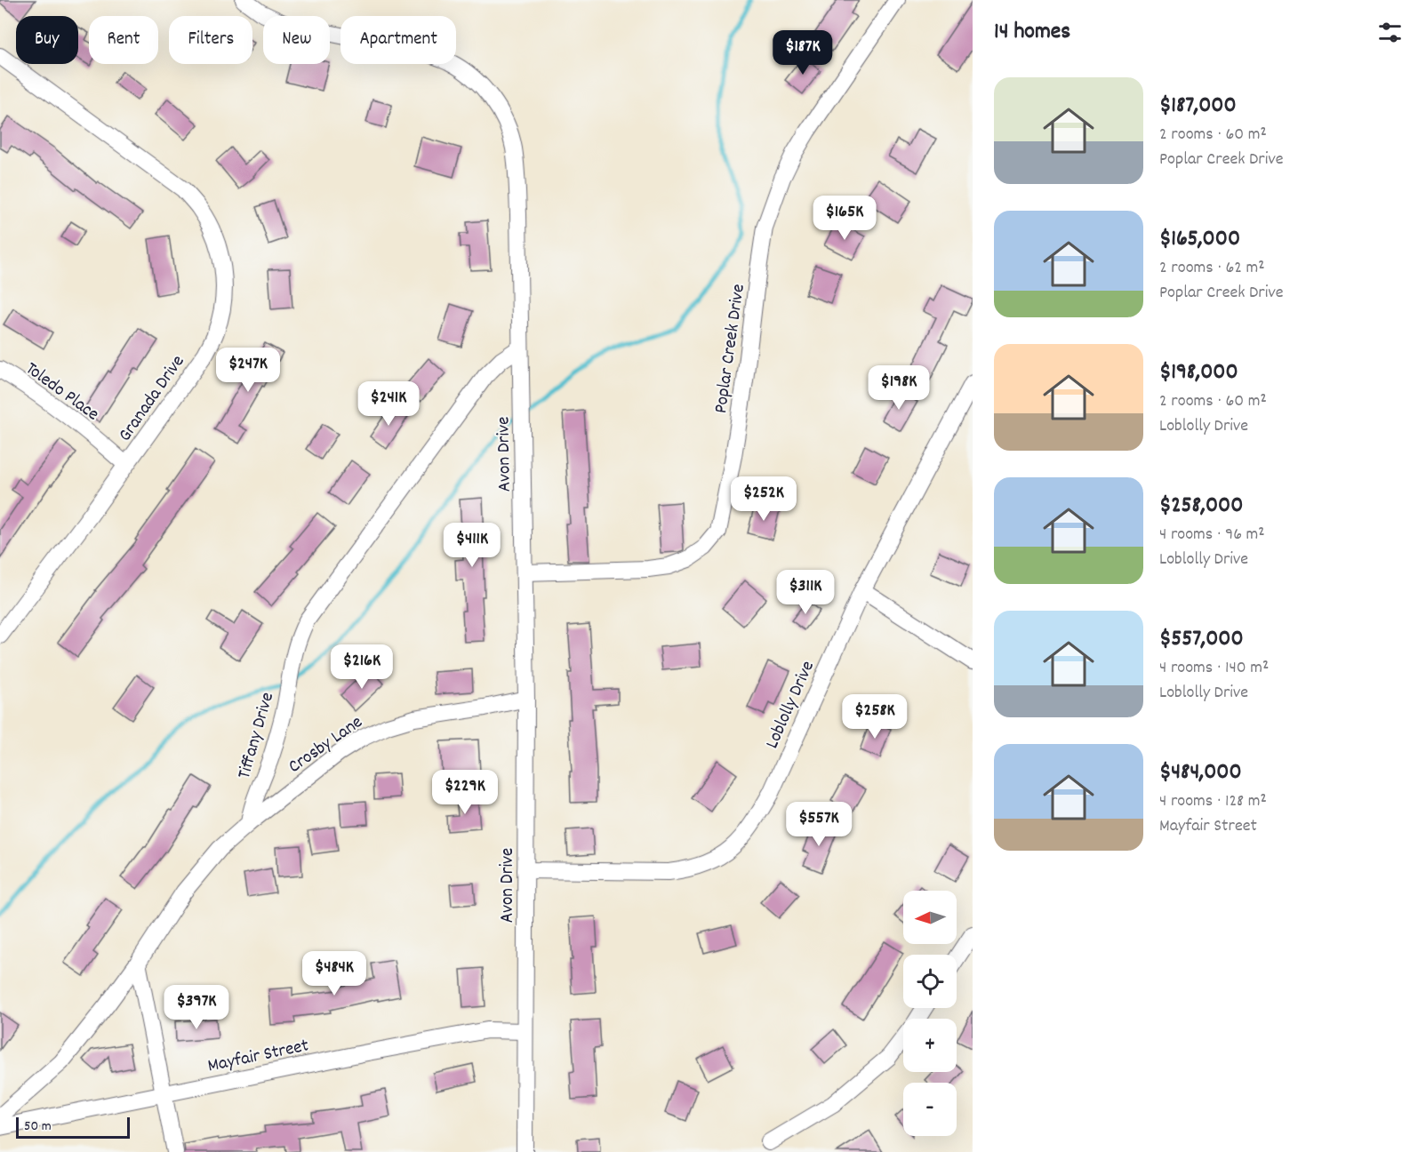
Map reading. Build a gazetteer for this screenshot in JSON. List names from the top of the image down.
{
  "streets": {
    "street": [
      "Poplar Creek Drive",
      "Toledo Place",
      "Granada Drive",
      "Avon Drive",
      "Loblolly Drive",
      "Tiffany Drive",
      "Crosby Lane",
      "Mayfair Street"
    ]
  },
  "crossings": [
    ["Poplar Creek Drive", "Avon Drive"],
    ["Toledo Place", "Granada Drive"],
    ["Avon Drive", "Loblolly Drive"],
    ["Avon Drive", "Tiffany Drive"],
    ["Avon Drive", "Crosby Lane"],
    ["Avon Drive", "Mayfair Street"],
    ["Tiffany Drive", "Crosby Lane"]
  ],
  "scale_bar": "50 m",
  "north": "left",
  "page": {
    "heading": "14 homes",
    "chip": [
      "Buy",
      "Rent",
      "Filters",
      "New",
      "Apartment"
    ],
    "price": [
      "$187K",
      "$165K",
      "$247K",
      "$198K",
      "$241K",
      "$252K",
      "$411K",
      "$311K",
      "$216K",
      "$258K",
      "$229K",
      "$557K",
      "$484K",
      "$397K"
    ],
    "list": [
      {
        "name": "$187,000",
        "note": "2 rooms · 60 m² · Poplar Creek Drive"
      },
      {
        "name": "$165,000",
        "note": "2 rooms · 62 m² · Poplar Creek Drive"
      },
      {
        "name": "$198,000",
        "note": "2 rooms · 60 m² · Loblolly Drive"
      },
      {
        "name": "$258,000",
        "note": "4 rooms · 96 m² · Loblolly Drive"
      },
      {
        "name": "$557,000",
        "note": "4 rooms · 140 m² · Loblolly Drive"
      },
      {
        "name": "$484,000",
        "note": "4 rooms · 128 m² · Mayfair Street"
      }
    ],
    "map_buttons": ["+", "−"],
    "scale": "50 m"
  }
}
